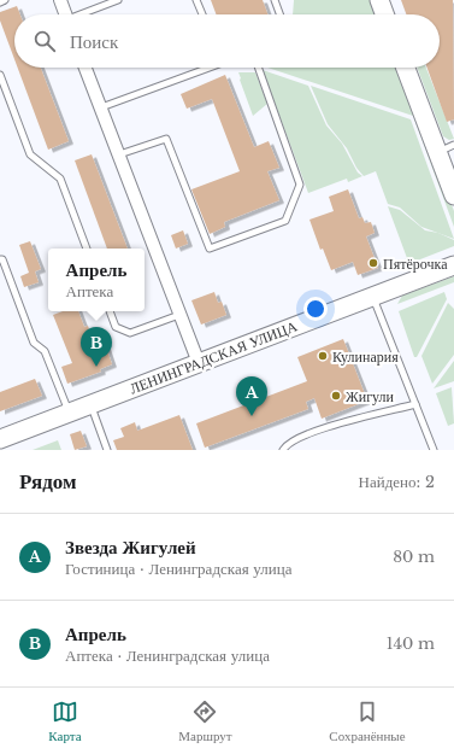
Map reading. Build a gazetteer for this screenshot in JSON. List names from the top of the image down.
{
  "streets": {
    "street": ["ЛЕНИНГРАДСКАЯ УЛИЦА"]
  },
  "places": ["Пятёрочка", "Кулинария", "Жигули"],
  "page": {
    "search": "Поиск",
    "popup": ["Апрель", "Аптека"],
    "pins": ["B", "A"],
    "heading": ["Рядом", "Найдено: 2"],
    "list": [
      {
        "mark": "A",
        "name": "Звезда Жигулей",
        "note": "Гостиница · Ленинградская улица",
        "value": "80 m"
      },
      {
        "mark": "B",
        "name": "Апрель",
        "note": "Аптека · Ленинградская улица",
        "value": "140 m"
      }
    ],
    "nav": ["Карта", "Маршрут", "Сохранённые"]
  }
}
